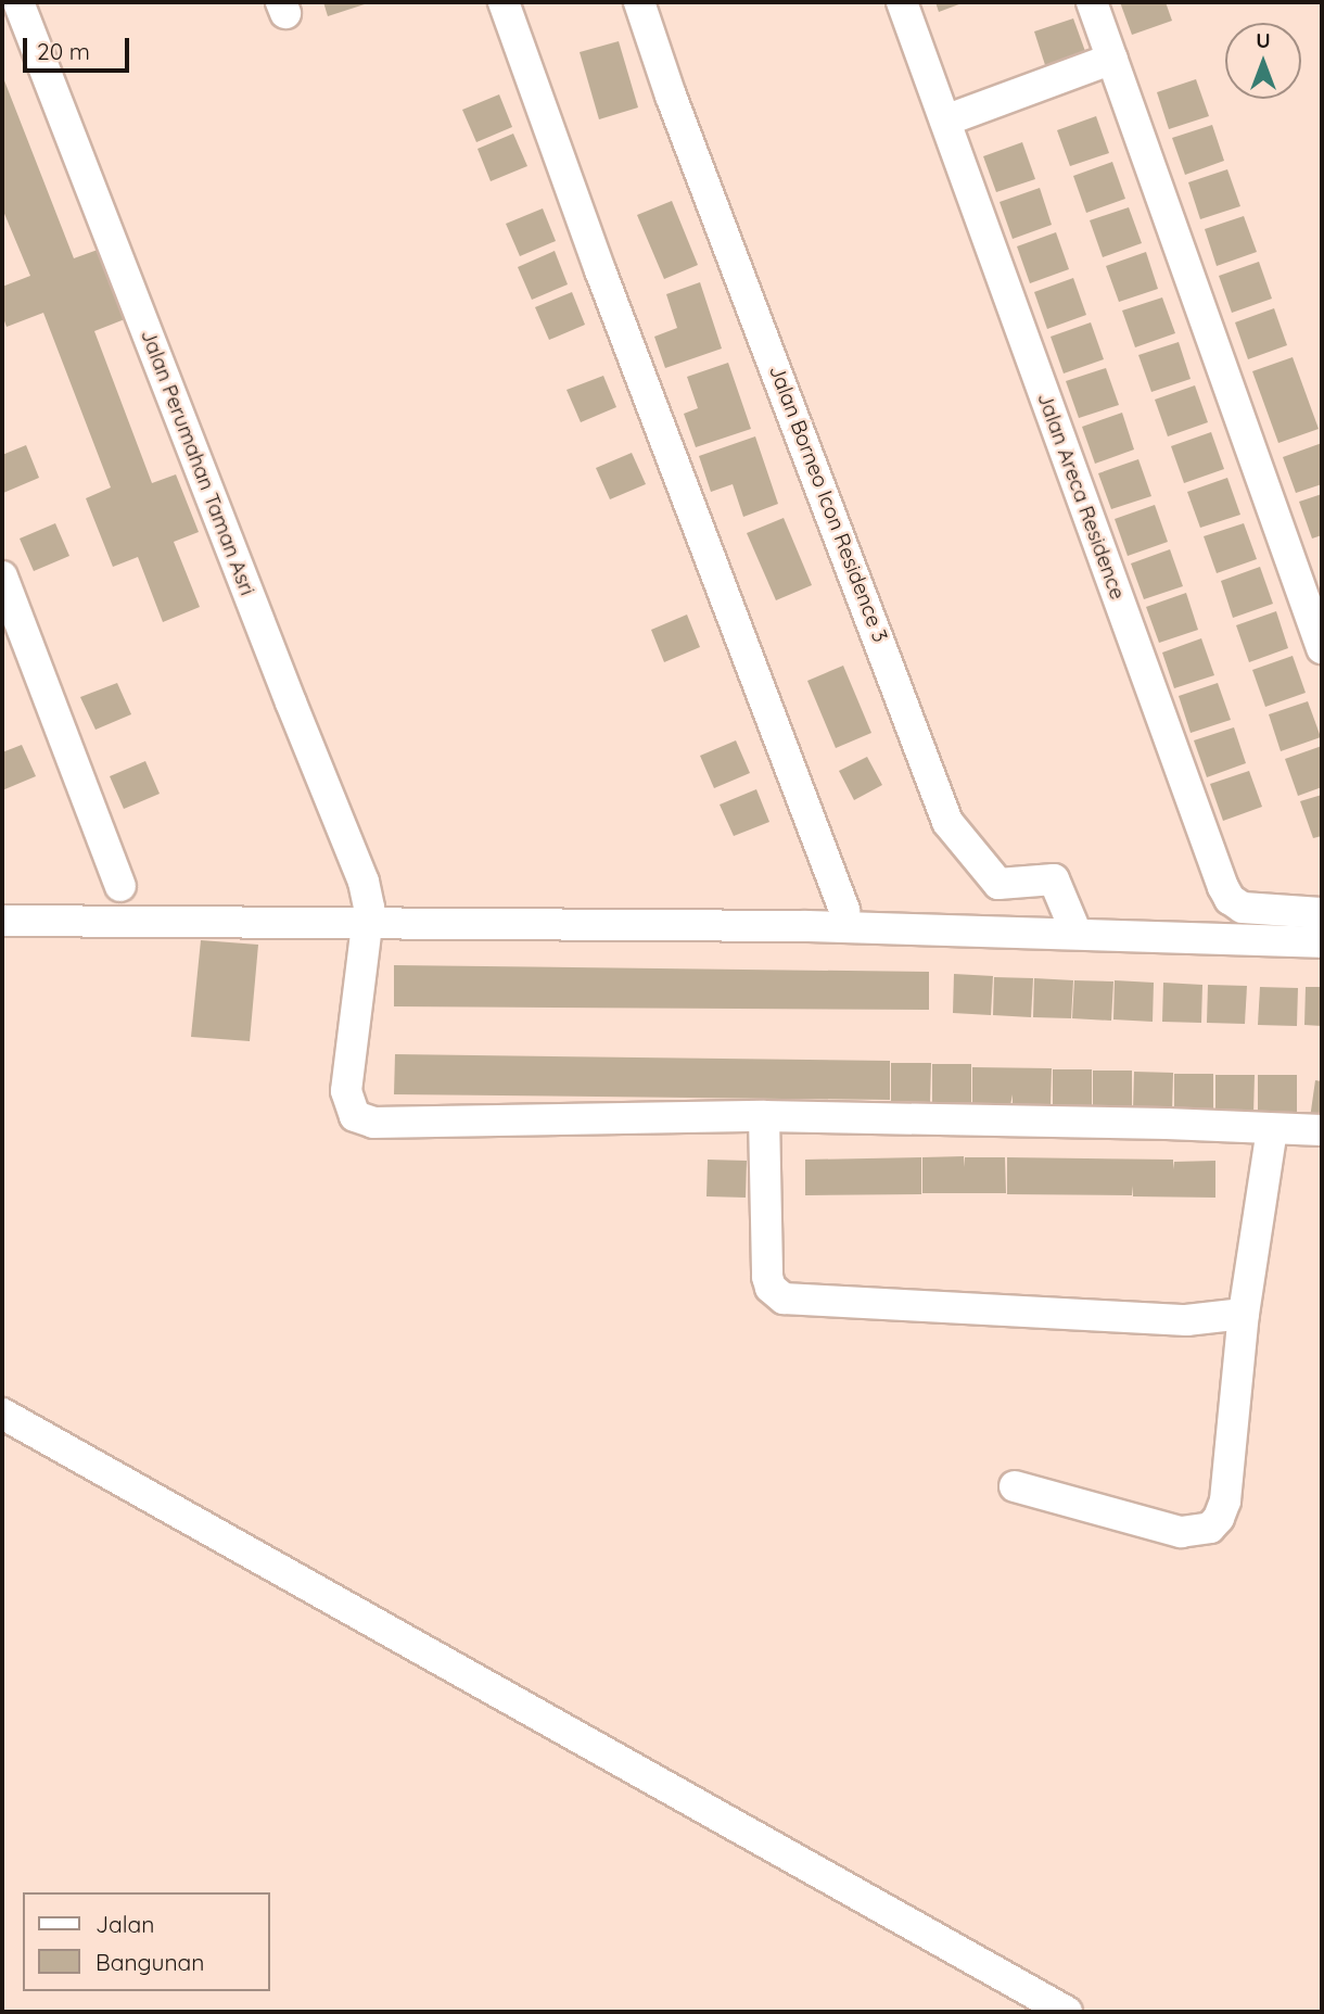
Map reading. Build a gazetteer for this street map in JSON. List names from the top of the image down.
{
  "streets": {
    "street": ["Jalan Perumahan Taman Asri", "Jalan Areca Residence", "Jalan Borneo Icon Residence 3"]
  },
  "legend": ["Jalan", "Bangunan"],
  "scale_bar": "20 m",
  "north": "top"
}
